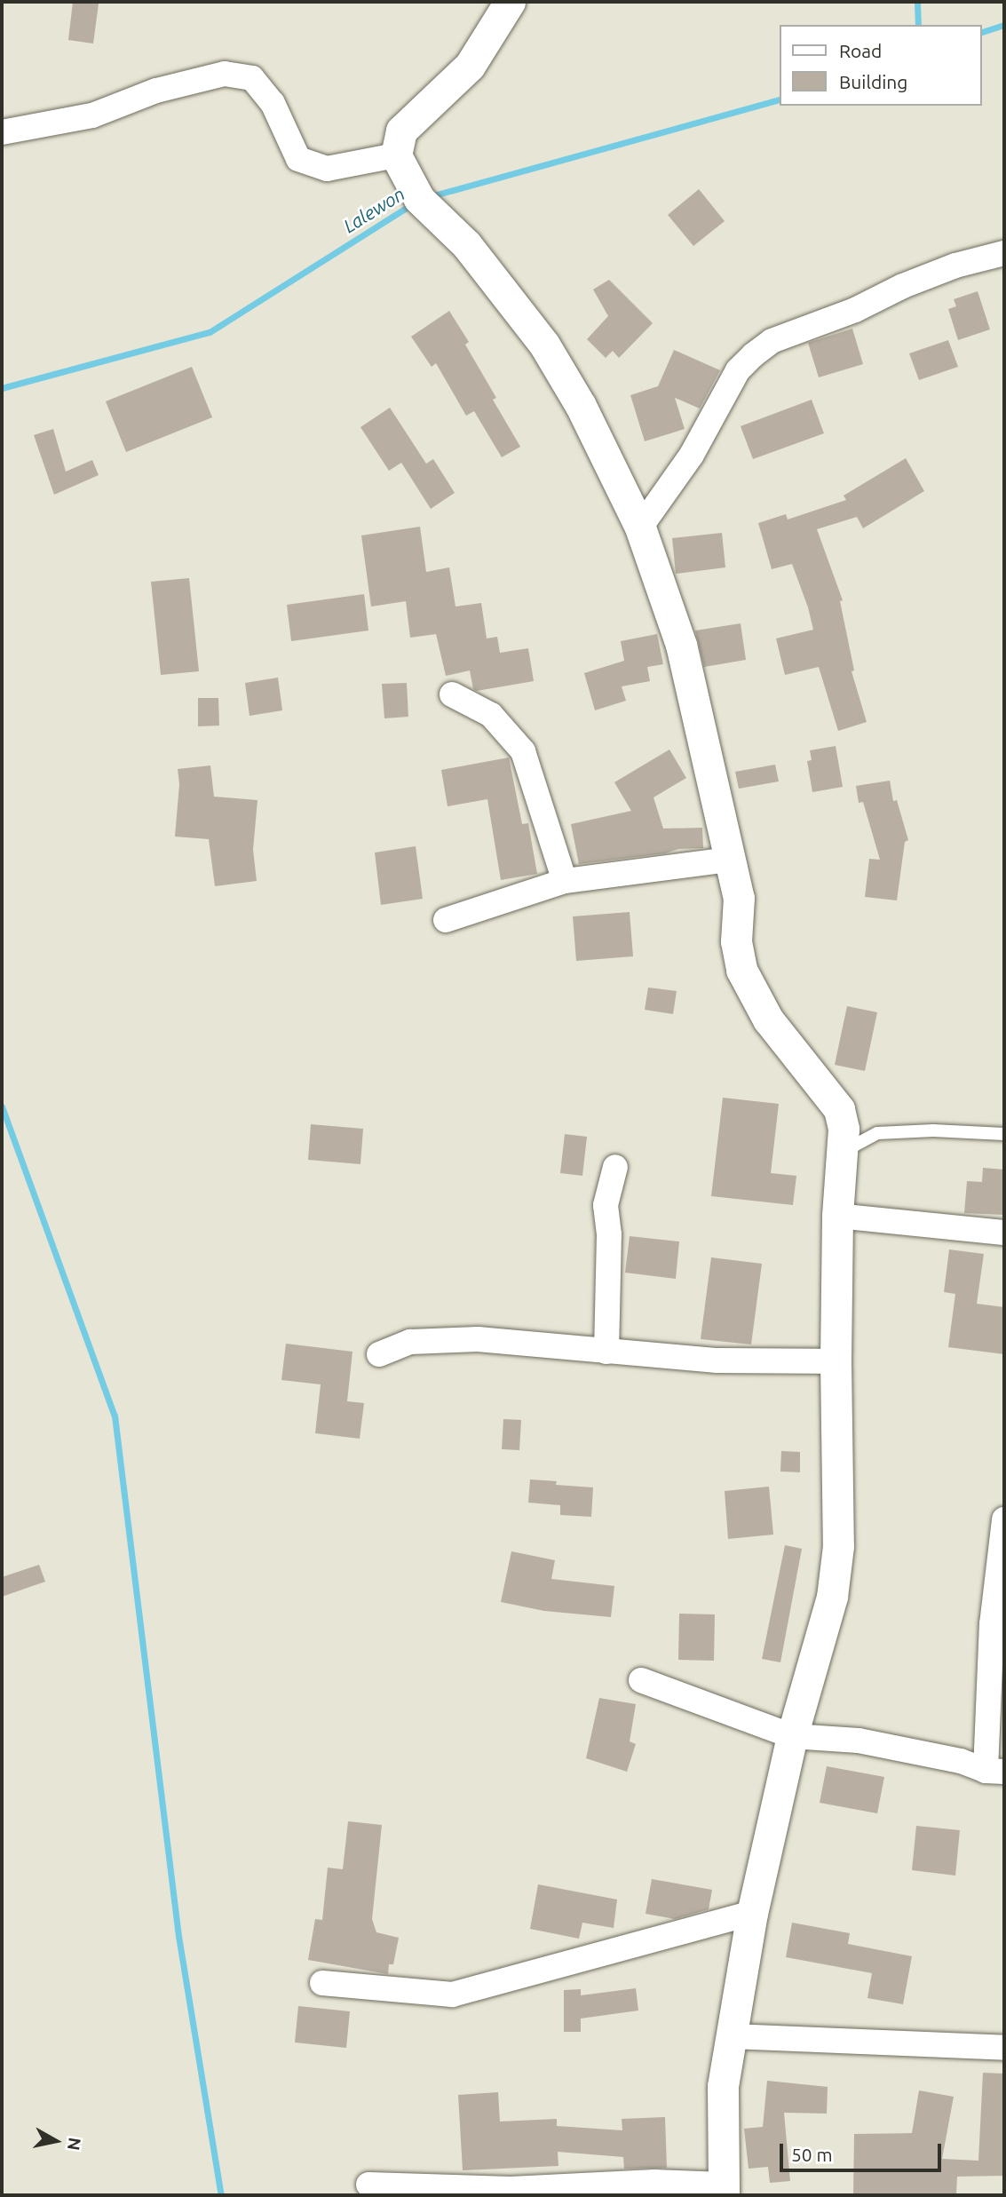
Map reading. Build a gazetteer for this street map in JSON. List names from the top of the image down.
{
  "water": ["Lalewon"],
  "legend": ["Road", "Building"],
  "scale_bar": "50 m",
  "north": "right"
}
